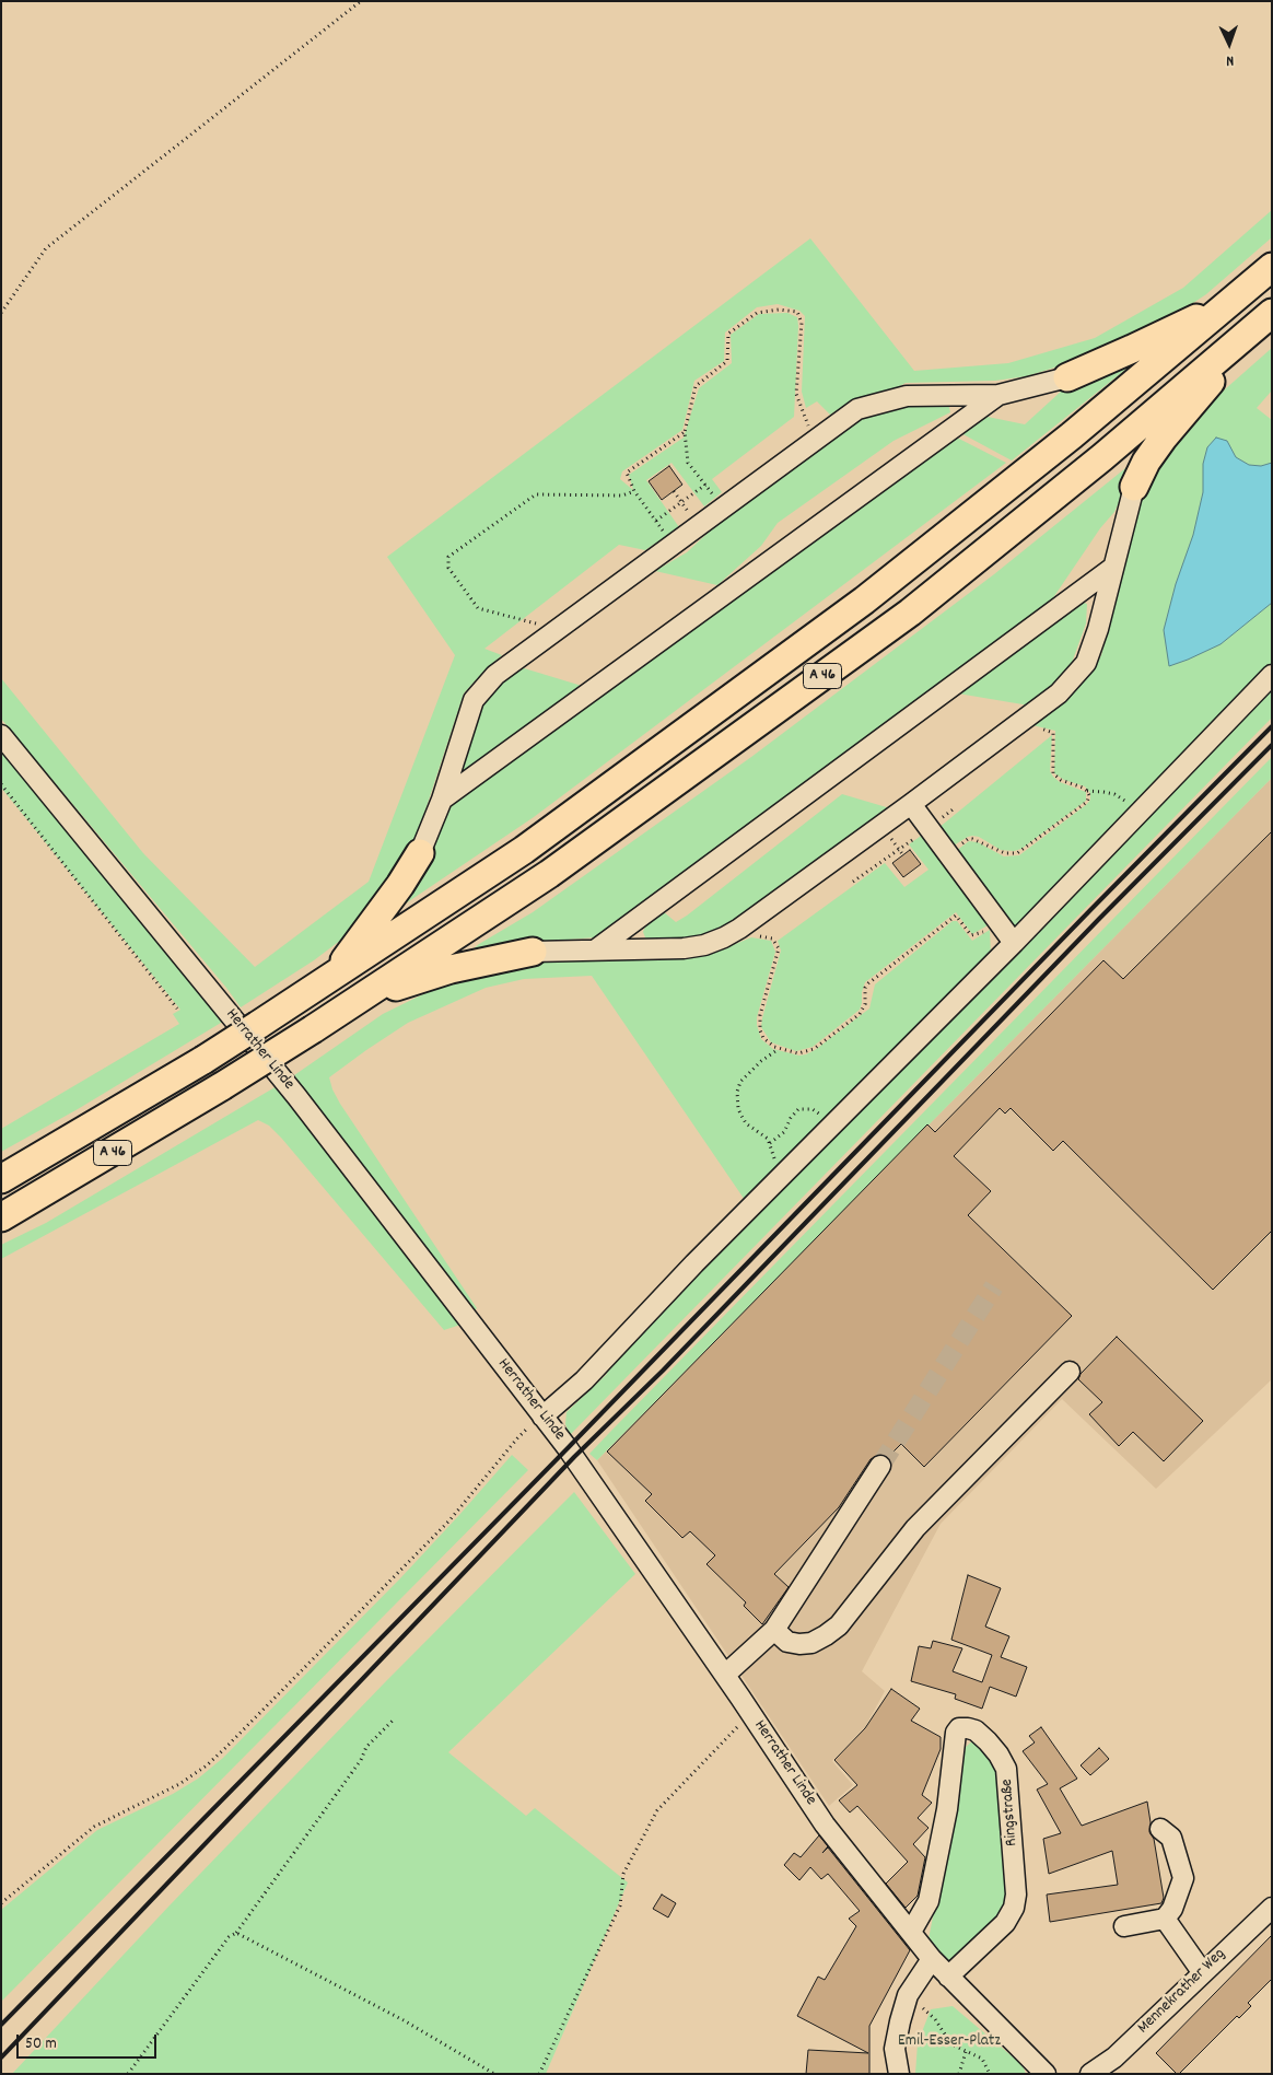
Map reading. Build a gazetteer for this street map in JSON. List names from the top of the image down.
{
  "streets": {
    "highway": ["A 46"],
    "street": ["Herrather Linde", "Ringstraße", "Mennekrather Weg"]
  },
  "crossings": [
    ["Herrather Linde", "Ringstraße"]
  ],
  "parks": ["Emil-Esser-Platz"],
  "scale_bar": "50 m",
  "north": "bottom"
}
